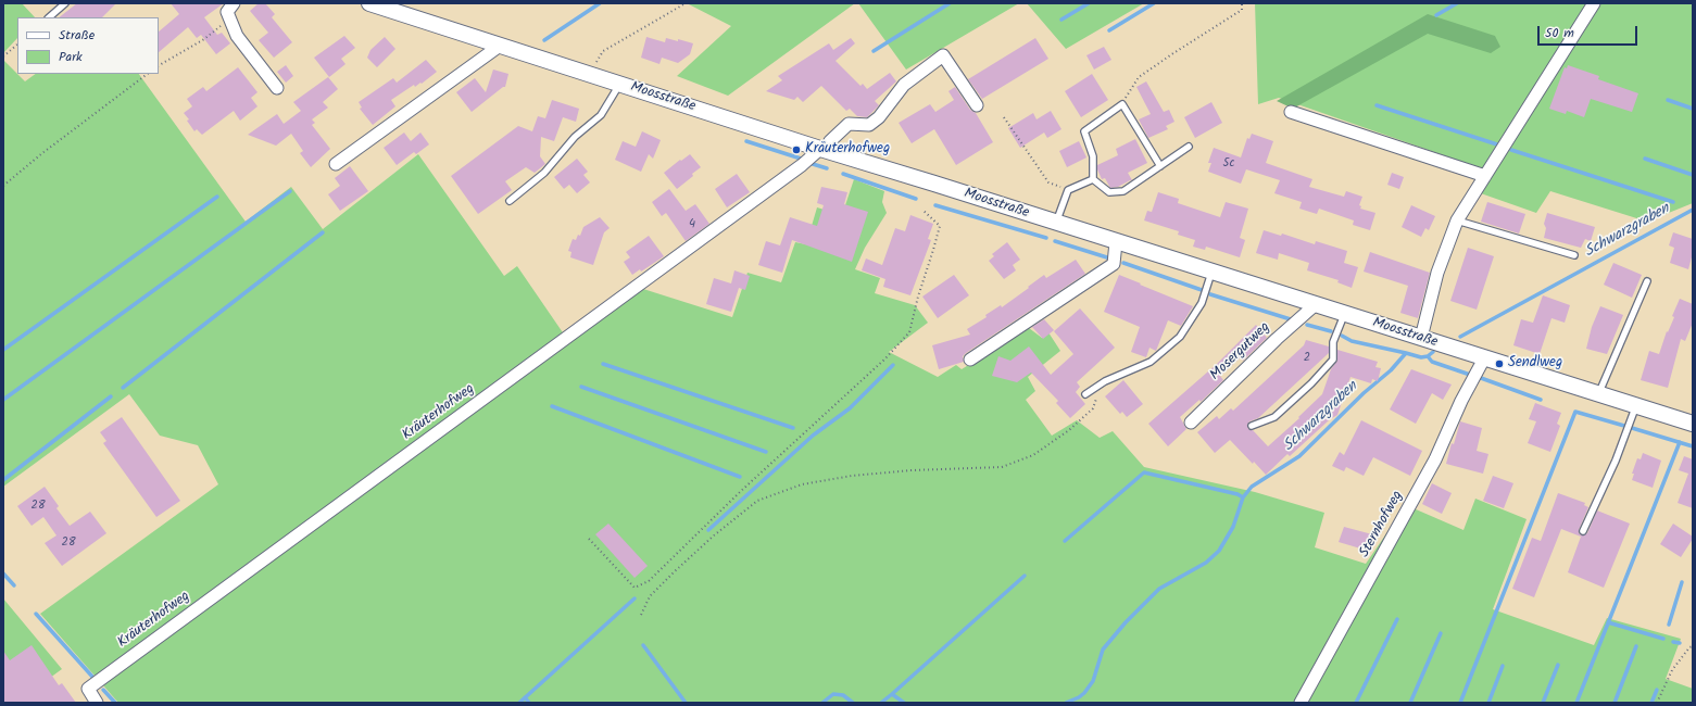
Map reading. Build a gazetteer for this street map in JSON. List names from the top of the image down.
{
  "streets": {
    "street": [
      "Moosstraße",
      "Mosergutweg",
      "Kräuterhofweg",
      "Sternhofweg"
    ]
  },
  "crossings": [
    ["Moosstraße", "Mosergutweg"],
    ["Moosstraße", "Kräuterhofweg"],
    ["Moosstraße", "Sternhofweg"]
  ],
  "water": ["Schwarzgraben"],
  "places": ["Kräuterhofweg", "Sendlweg"],
  "house_numbers": [
    "5c",
    "4",
    "2",
    "28",
    "28"
  ],
  "legend": ["Straße", "Park"],
  "scale_bar": "50 m"
}
